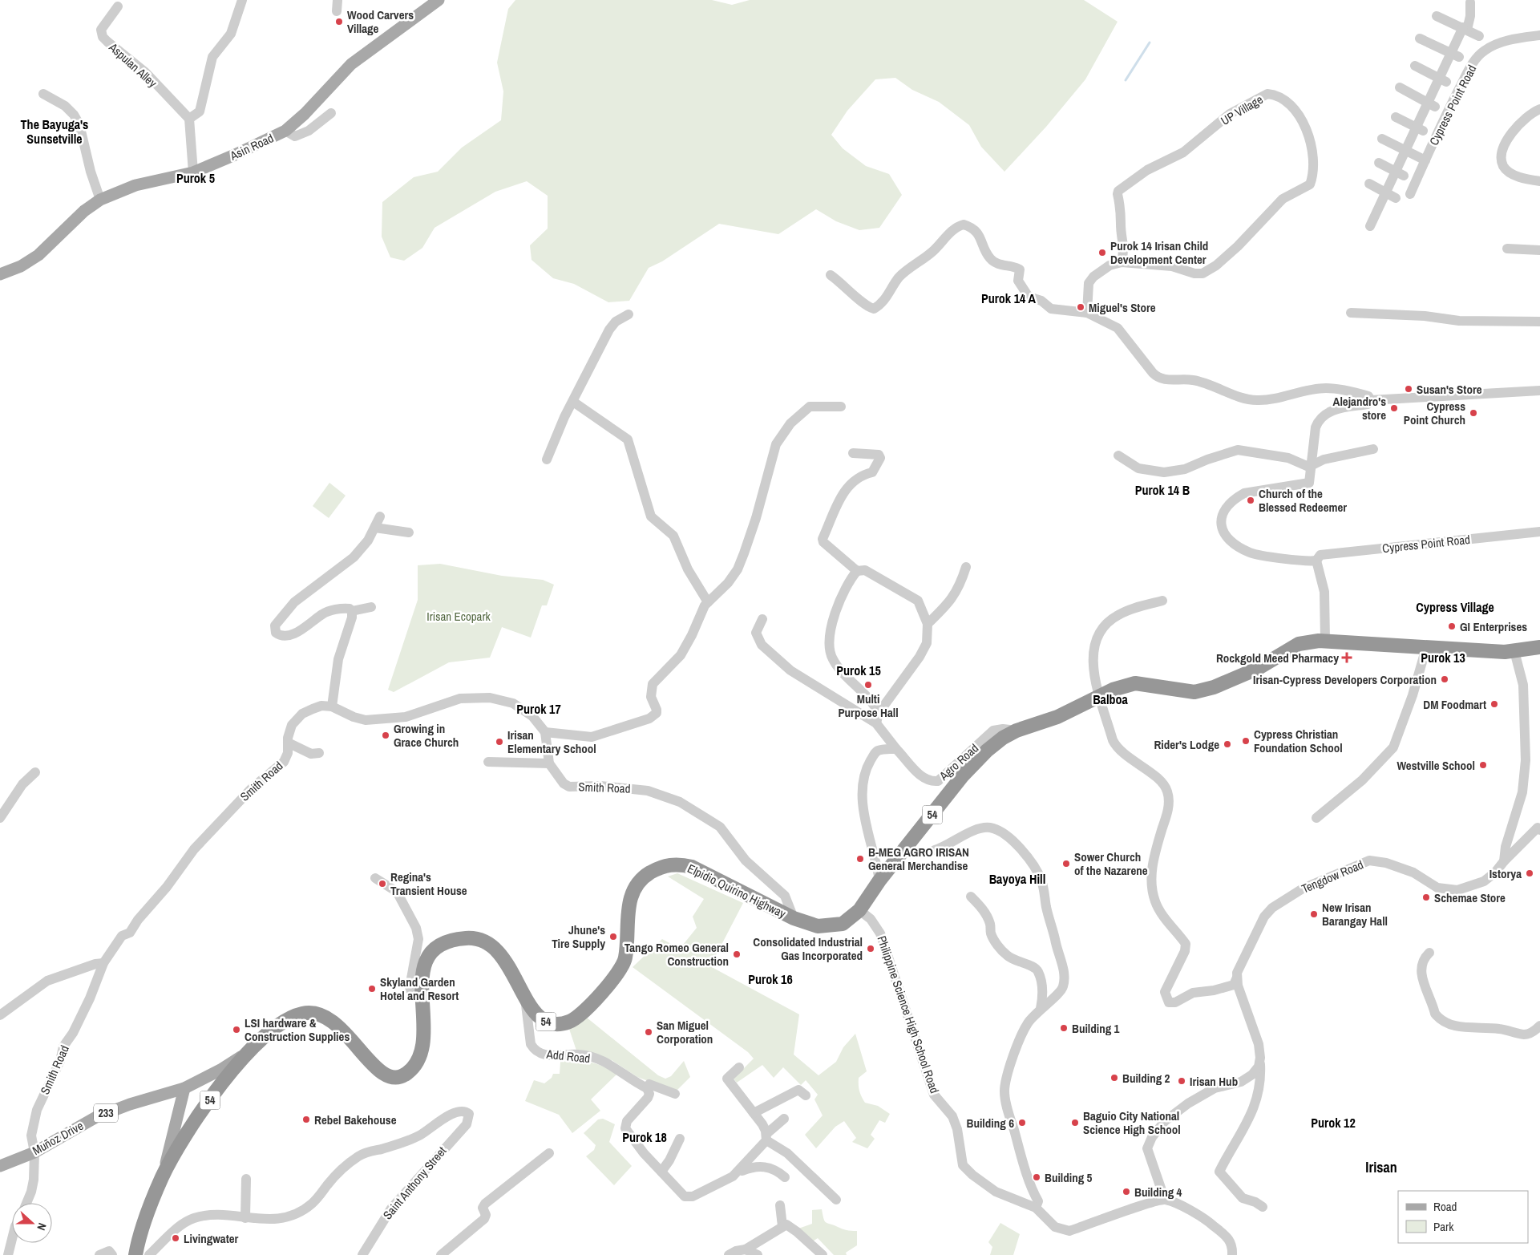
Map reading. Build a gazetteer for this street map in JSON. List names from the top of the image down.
{
  "streets": {
    "highway": ["54", "Elpidio Quirino Highway"],
    "main road": ["Asin Road", "233", "Muñoz Drive"],
    "street": [
      "Aspulan Alley",
      "Cypress Point Road",
      "UP Village",
      "Agro Road",
      "Smith Road",
      "Tengdow Road",
      "Philippine Science High School Road",
      "Add Road",
      "Saint Anthony Street"
    ]
  },
  "crossings": [
    ["Agro Road", "Elpidio Quirino Highway"],
    ["Smith Road", "Elpidio Quirino Highway"],
    ["Smith Road", "Muñoz Drive"],
    ["Elpidio Quirino Highway", "Philippine Science High School Road"],
    ["Elpidio Quirino Highway", "Add Road"],
    ["Elpidio Quirino Highway", "Muñoz Drive"]
  ],
  "districts": [
    "The Bayuga's Sunsetville",
    "Purok 5",
    "Purok 14 A",
    "Purok 14 B",
    "Cypress Village",
    "Purok 13",
    "Purok 15",
    "Balboa",
    "Purok 17",
    "Bayoya Hill",
    "Purok 16",
    "Purok 12",
    "Purok 18",
    "Irisan"
  ],
  "parks": ["Irisan Ecopark"],
  "places": {
    "other": [
      "Wood Carvers Village",
      "Purok 14 Irisan Child Development Center",
      "Miguel's Store",
      "Susan's Store",
      "Alejandro's store",
      "Cypress Point Church",
      "Church of the Blessed Redeemer",
      "GI Enterprises",
      "Irisan-Cypress Developers Corporation",
      "Multi Purpose Hall",
      "DM Foodmart",
      "Growing in Grace Church",
      "Cypress Christian Foundation School",
      "Irisan Elementary School",
      "Rider's Lodge",
      "Westville School",
      "B-MEG AGRO IRISAN General Merchandise",
      "Sower Church of the Nazarene",
      "Istorya",
      "Regina's Transient House",
      "Schemae Store",
      "New Irisan Barangay Hall",
      "Jhune's Tire Supply",
      "Consolidated Industrial Gas Incorporated",
      "Tango Romeo General Construction",
      "Skyland Garden Hotel and Resort",
      "Building 1",
      "LSI hardware & Construction Supplies",
      "San Miguel Corporation",
      "Building 2",
      "Irisan Hub",
      "Rebel Bakehouse",
      "Building 6",
      "Baguio City National Science High School",
      "Building 5",
      "Building 4",
      "Livingwater"
    ],
    "health": ["Rockgold Meed Pharmacy"]
  },
  "legend": ["Road", "Park"],
  "north": "right"
}
